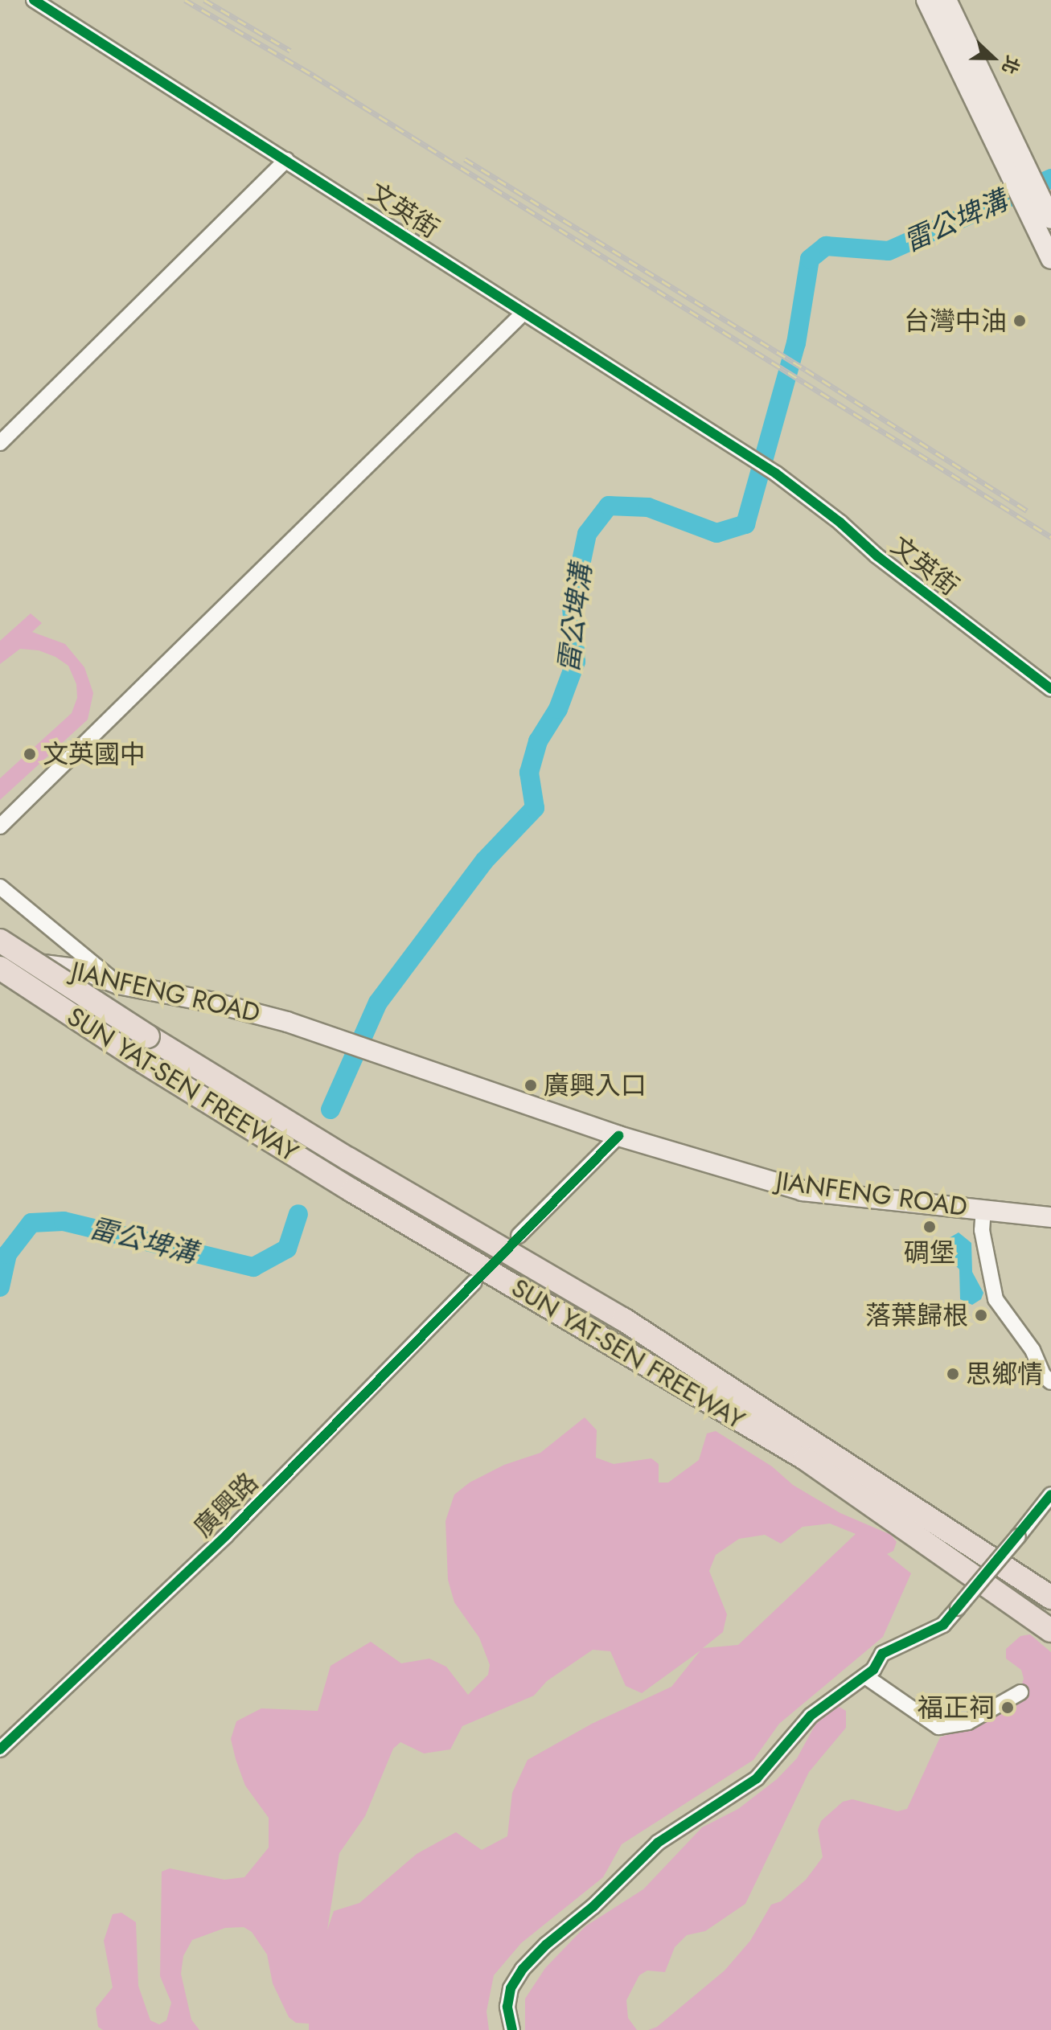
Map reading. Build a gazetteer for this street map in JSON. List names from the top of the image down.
{
  "streets": {
    "highway": ["SUN YAT-SEN FREEWAY"],
    "main road": ["JIANFENG ROAD"],
    "street": ["文英街", "廣興路"]
  },
  "water": ["雷公埤溝"],
  "places": [
    "台灣中油",
    "文英國中",
    "廣興入口",
    "碉堡",
    "落葉歸根",
    "思鄉情",
    "福正祠"
  ],
  "north": "right"
}
